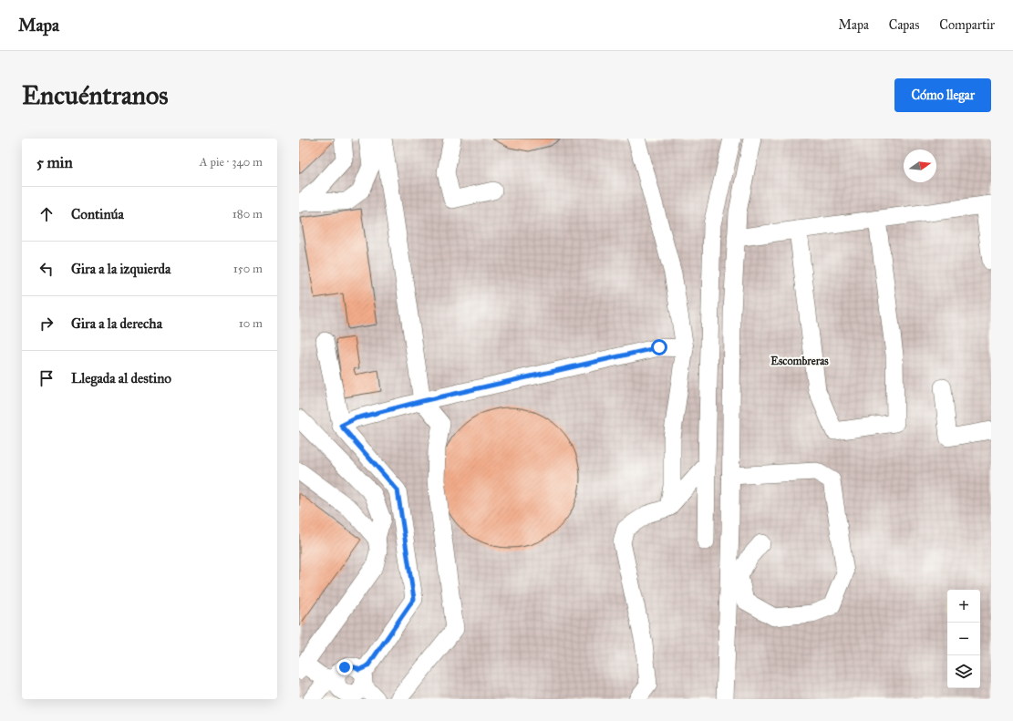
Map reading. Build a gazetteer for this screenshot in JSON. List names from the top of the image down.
{
  "districts": ["Escombreras"],
  "north": "right",
  "page": {
    "header": "Mapa",
    "nav": ["Mapa", "Capas", "Compartir"],
    "buttons": "Cómo llegar",
    "title": "Encuéntranos",
    "heading": ["5 min", "A pie · 340 m"],
    "list": [
      ["Continúa", "180 m"],
      ["Gira a la izquierda", "150 m"],
      ["Gira a la derecha", "10 m"],
      "Llegada al destino"
    ],
    "map_buttons": ["+", "−"]
  }
}
